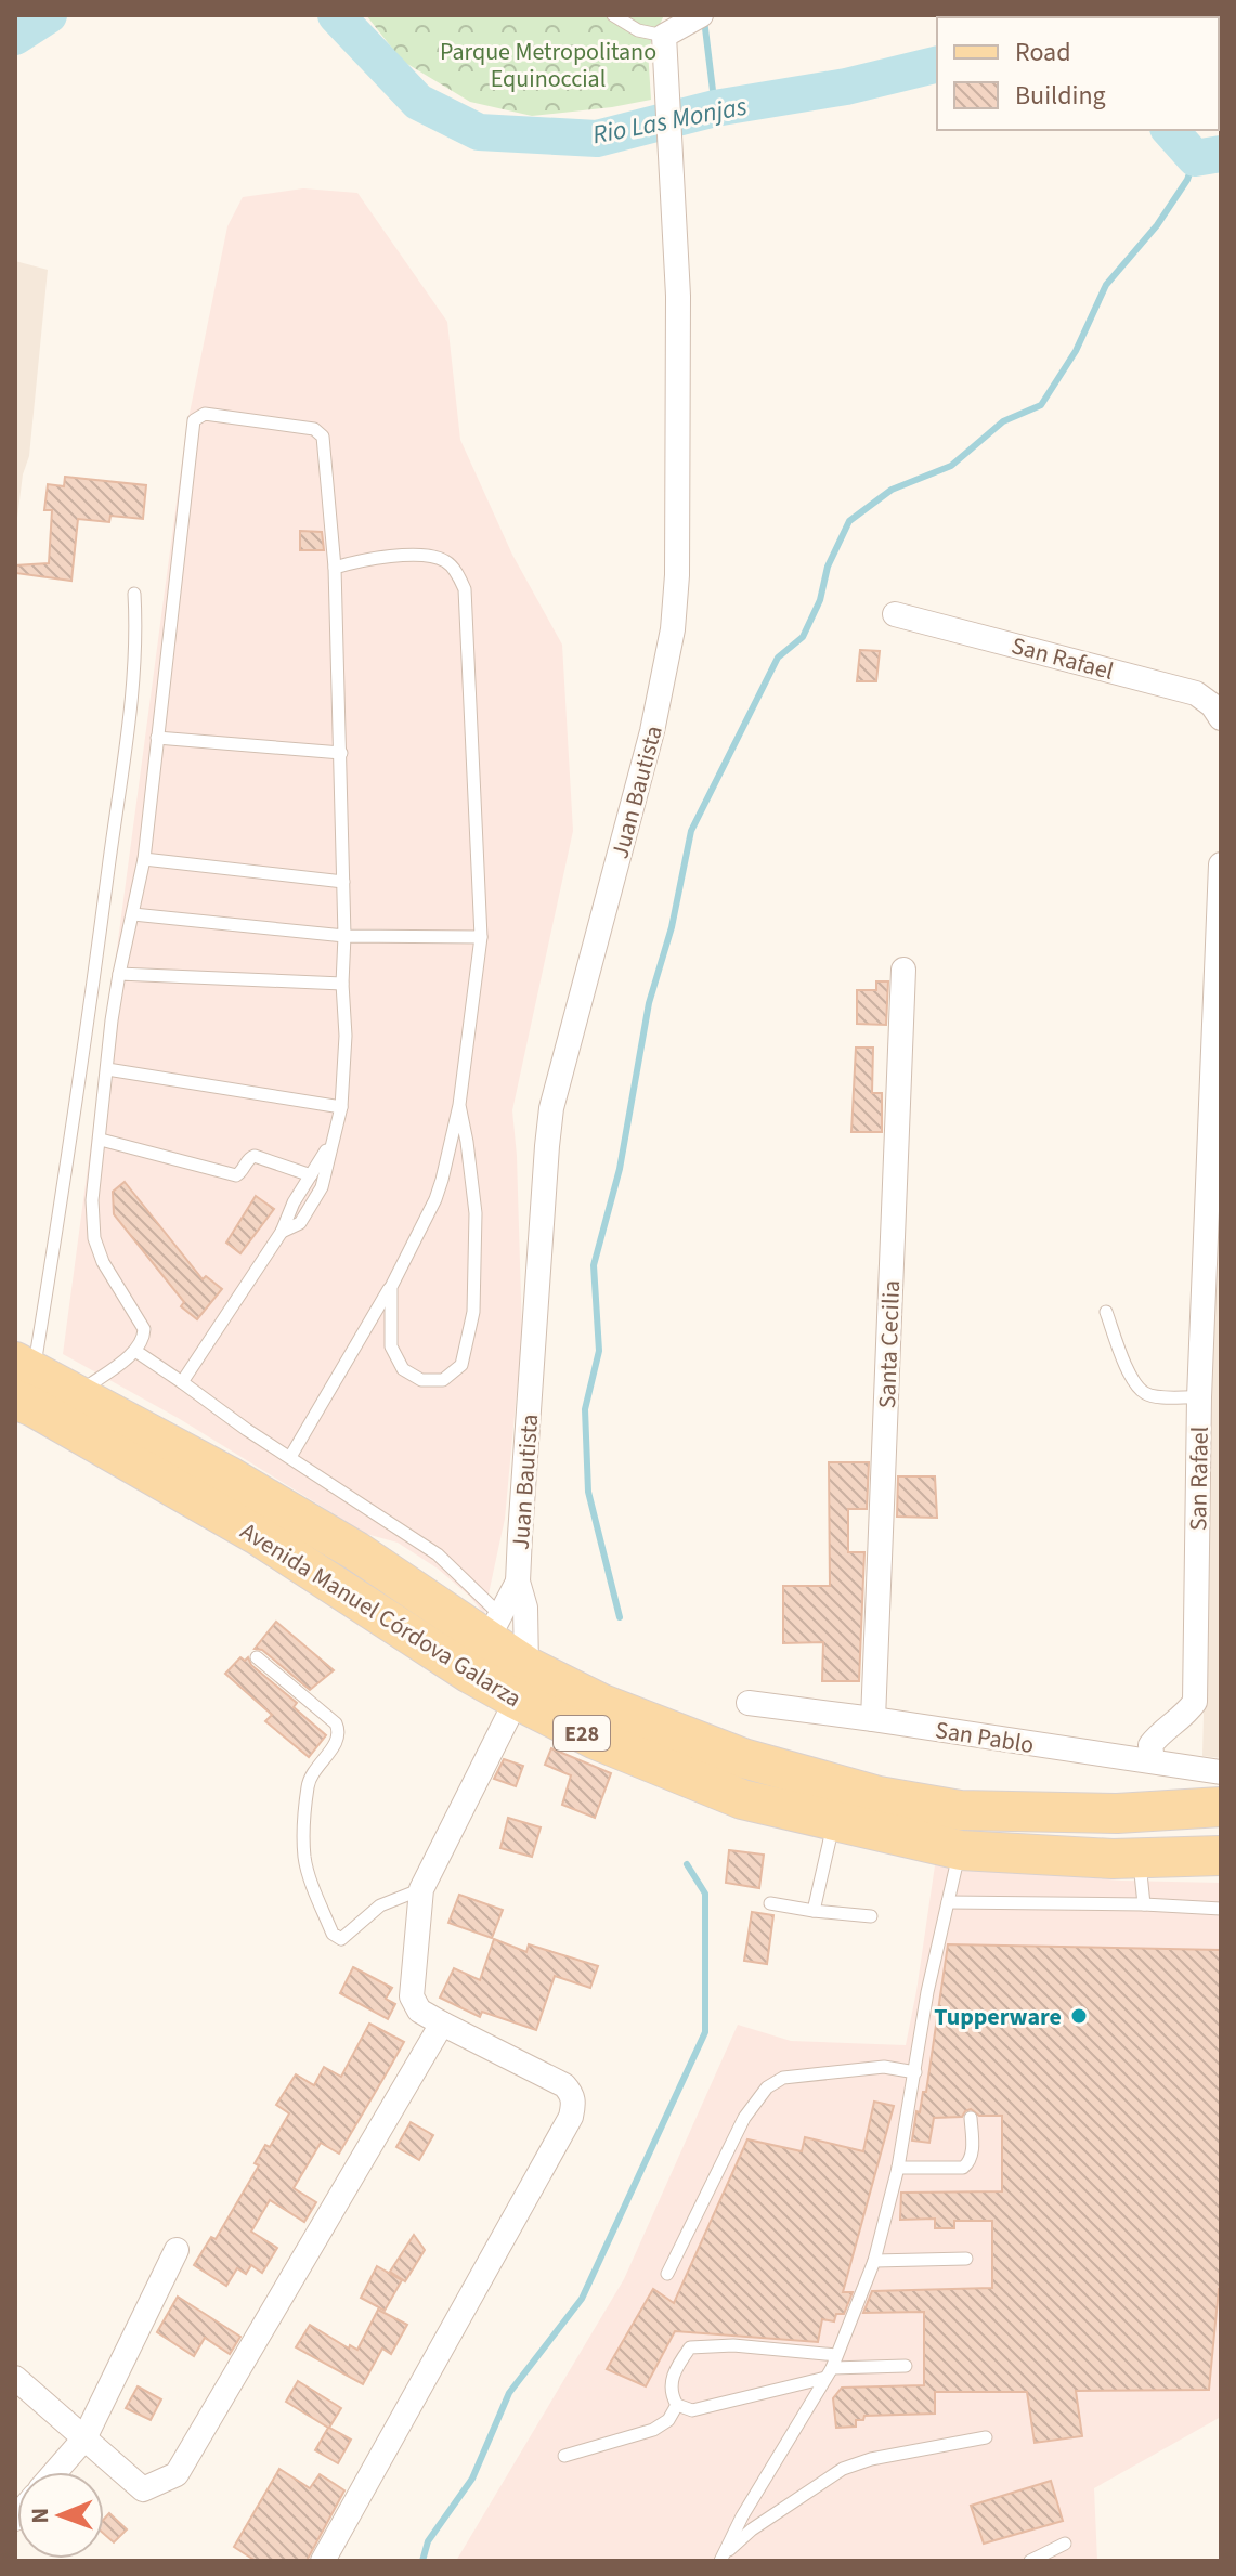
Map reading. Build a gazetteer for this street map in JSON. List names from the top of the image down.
{
  "streets": {
    "main road": ["Avenida Manuel Córdova Galarza", "E28"],
    "street": [
      "San Rafael",
      "Juan Bautista",
      "Santa Cecilia",
      "San Pablo"
    ]
  },
  "crossings": [
    ["San Rafael", "San Pablo"],
    ["Juan Bautista", "Avenida Manuel Córdova Galarza"],
    ["Santa Cecilia", "San Pablo"]
  ],
  "water": ["Rio Las Monjas"],
  "parks": ["Parque Metropolitano Equinoccial"],
  "places": ["Tupperware"],
  "legend": ["Road", "Building"],
  "north": "left"
}
